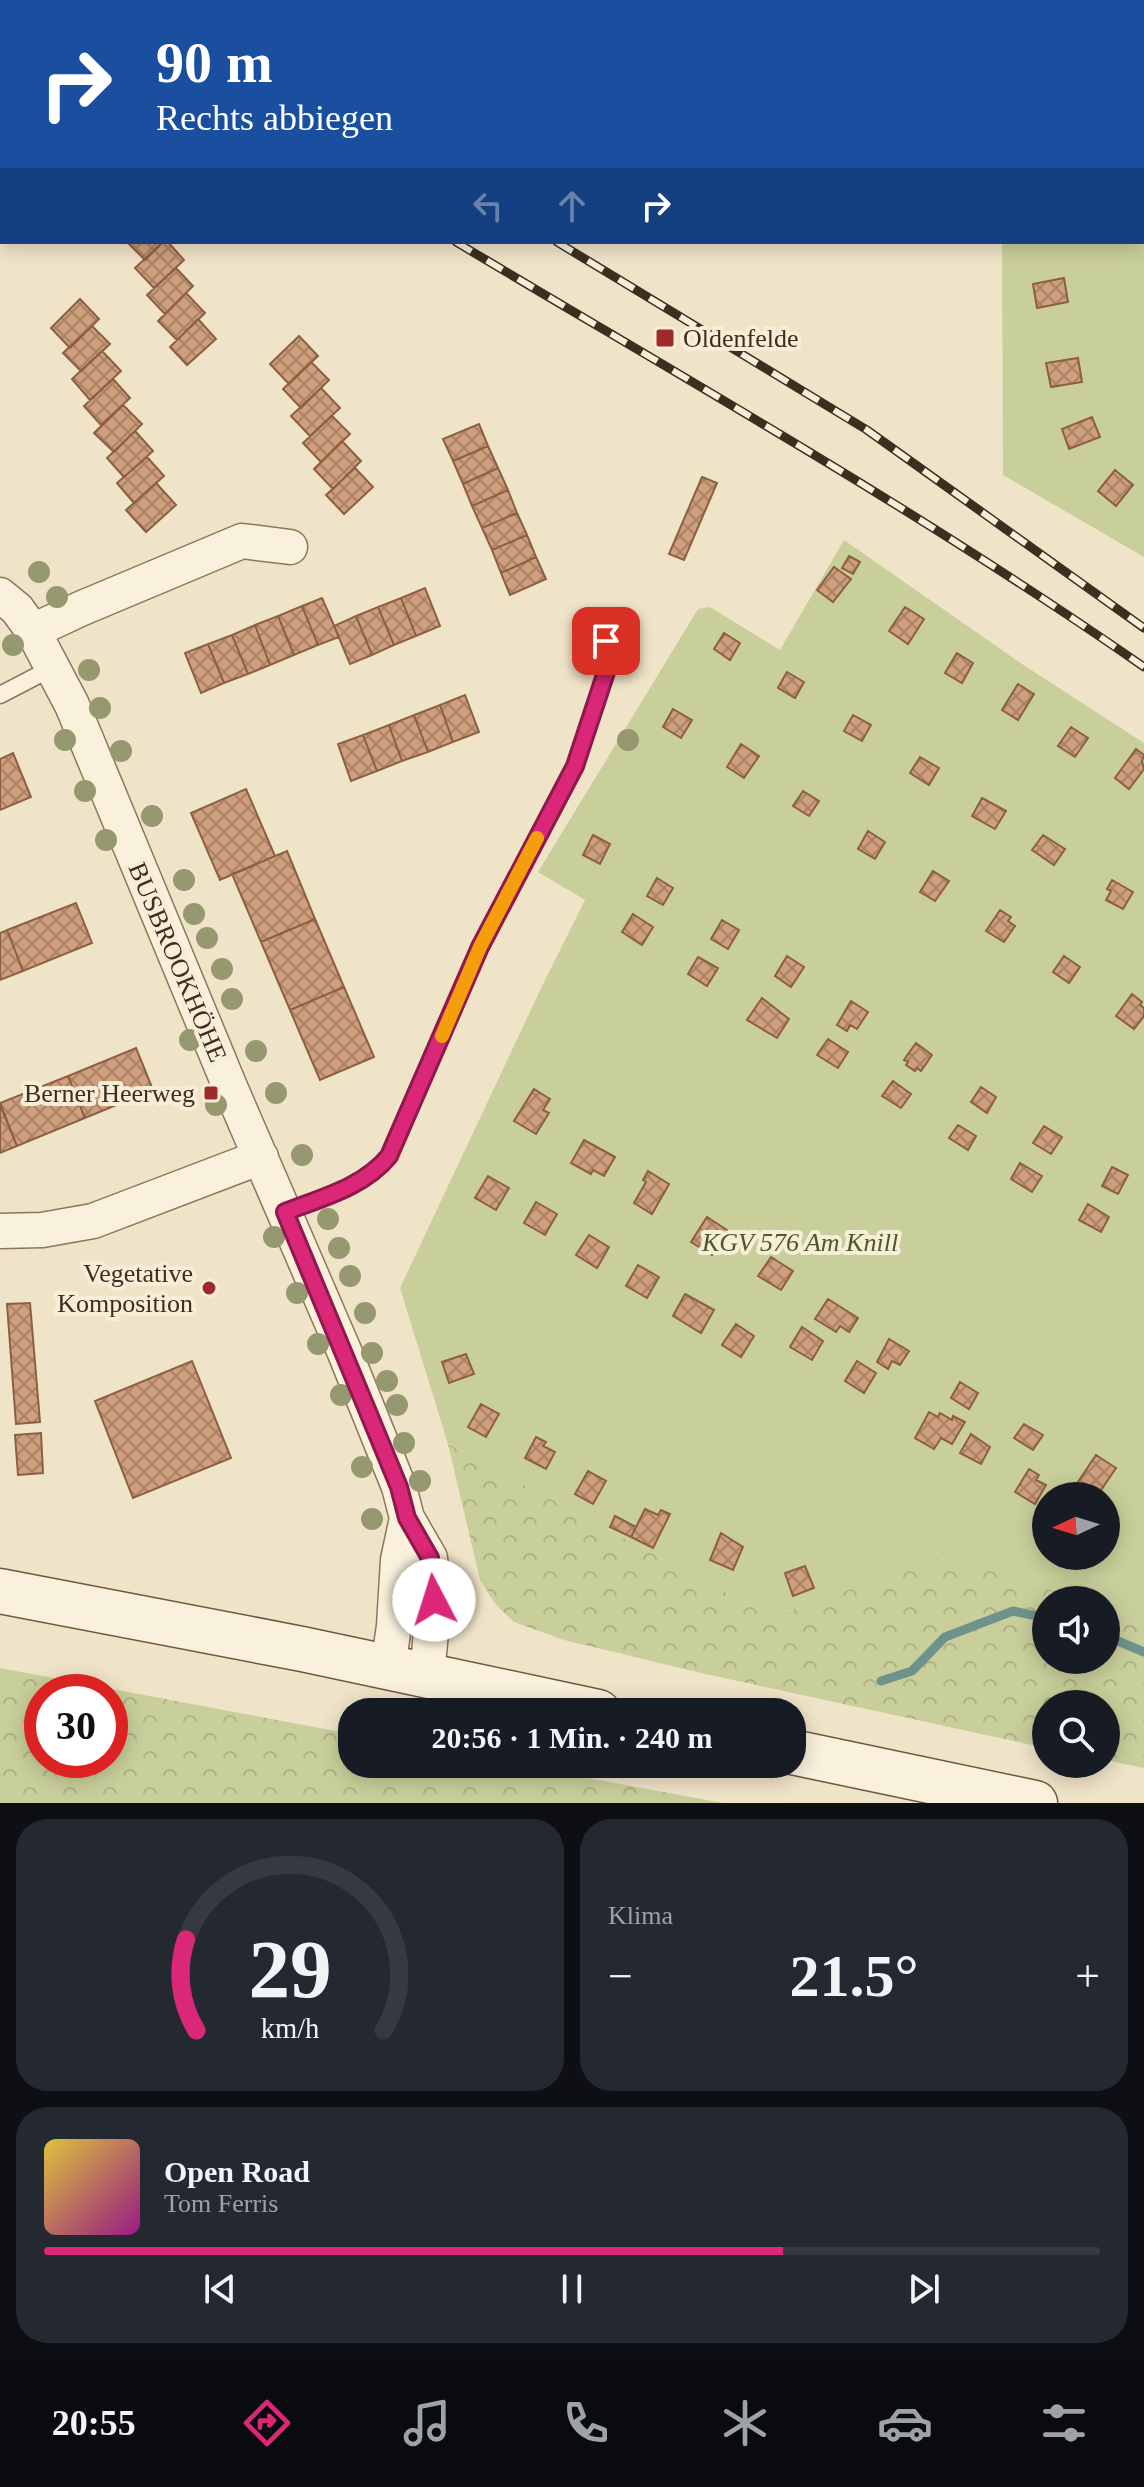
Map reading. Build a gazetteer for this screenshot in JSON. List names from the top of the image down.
{
  "streets": {
    "street": ["BUSBROOKHÖHE"]
  },
  "parks": ["KGV 576 Am Knill"],
  "places": {
    "transit": ["Oldenfelde", "Berner Heerweg"],
    "other": ["Vegetative Komposition"]
  },
  "north": "left",
  "page": {
    "turn": ["90 m", "Rechts abbiegen"],
    "limit": "30",
    "trip": "20:56 · 1 Min. · 240 m",
    "tile": "Klima",
    "heat": ["−", "21.5°", "+"],
    "song": ["Open Road", "Tom Ferris"],
    "tabs": "20:55",
    "gauge": ["29", "km/h"]
  }
}
